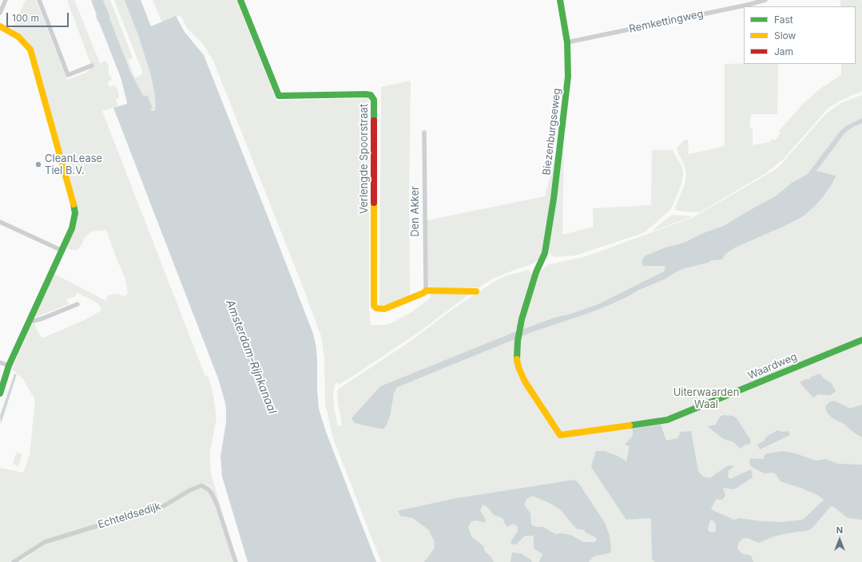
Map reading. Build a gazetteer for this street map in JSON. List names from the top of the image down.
{
  "streets": {
    "street": [
      "Remkettingweg",
      "Biezenburgseweg",
      "Verlengde Spoorstraat",
      "Den Akker",
      "Waardweg",
      "Echteldsedijk"
    ]
  },
  "crossings": [
    ["Remkettingweg", "Biezenburgseweg"],
    ["Biezenburgseweg", "Waardweg"],
    ["Verlengde Spoorstraat", "Den Akker"]
  ],
  "water": ["Amsterdam-Rijnkanaal"],
  "parks": ["Uiterwaarden Waal"],
  "places": ["CleanLease Tiel B.V."],
  "legend": ["Fast", "Slow", "Jam"],
  "scale_bar": "100 m",
  "north": "top"
}
